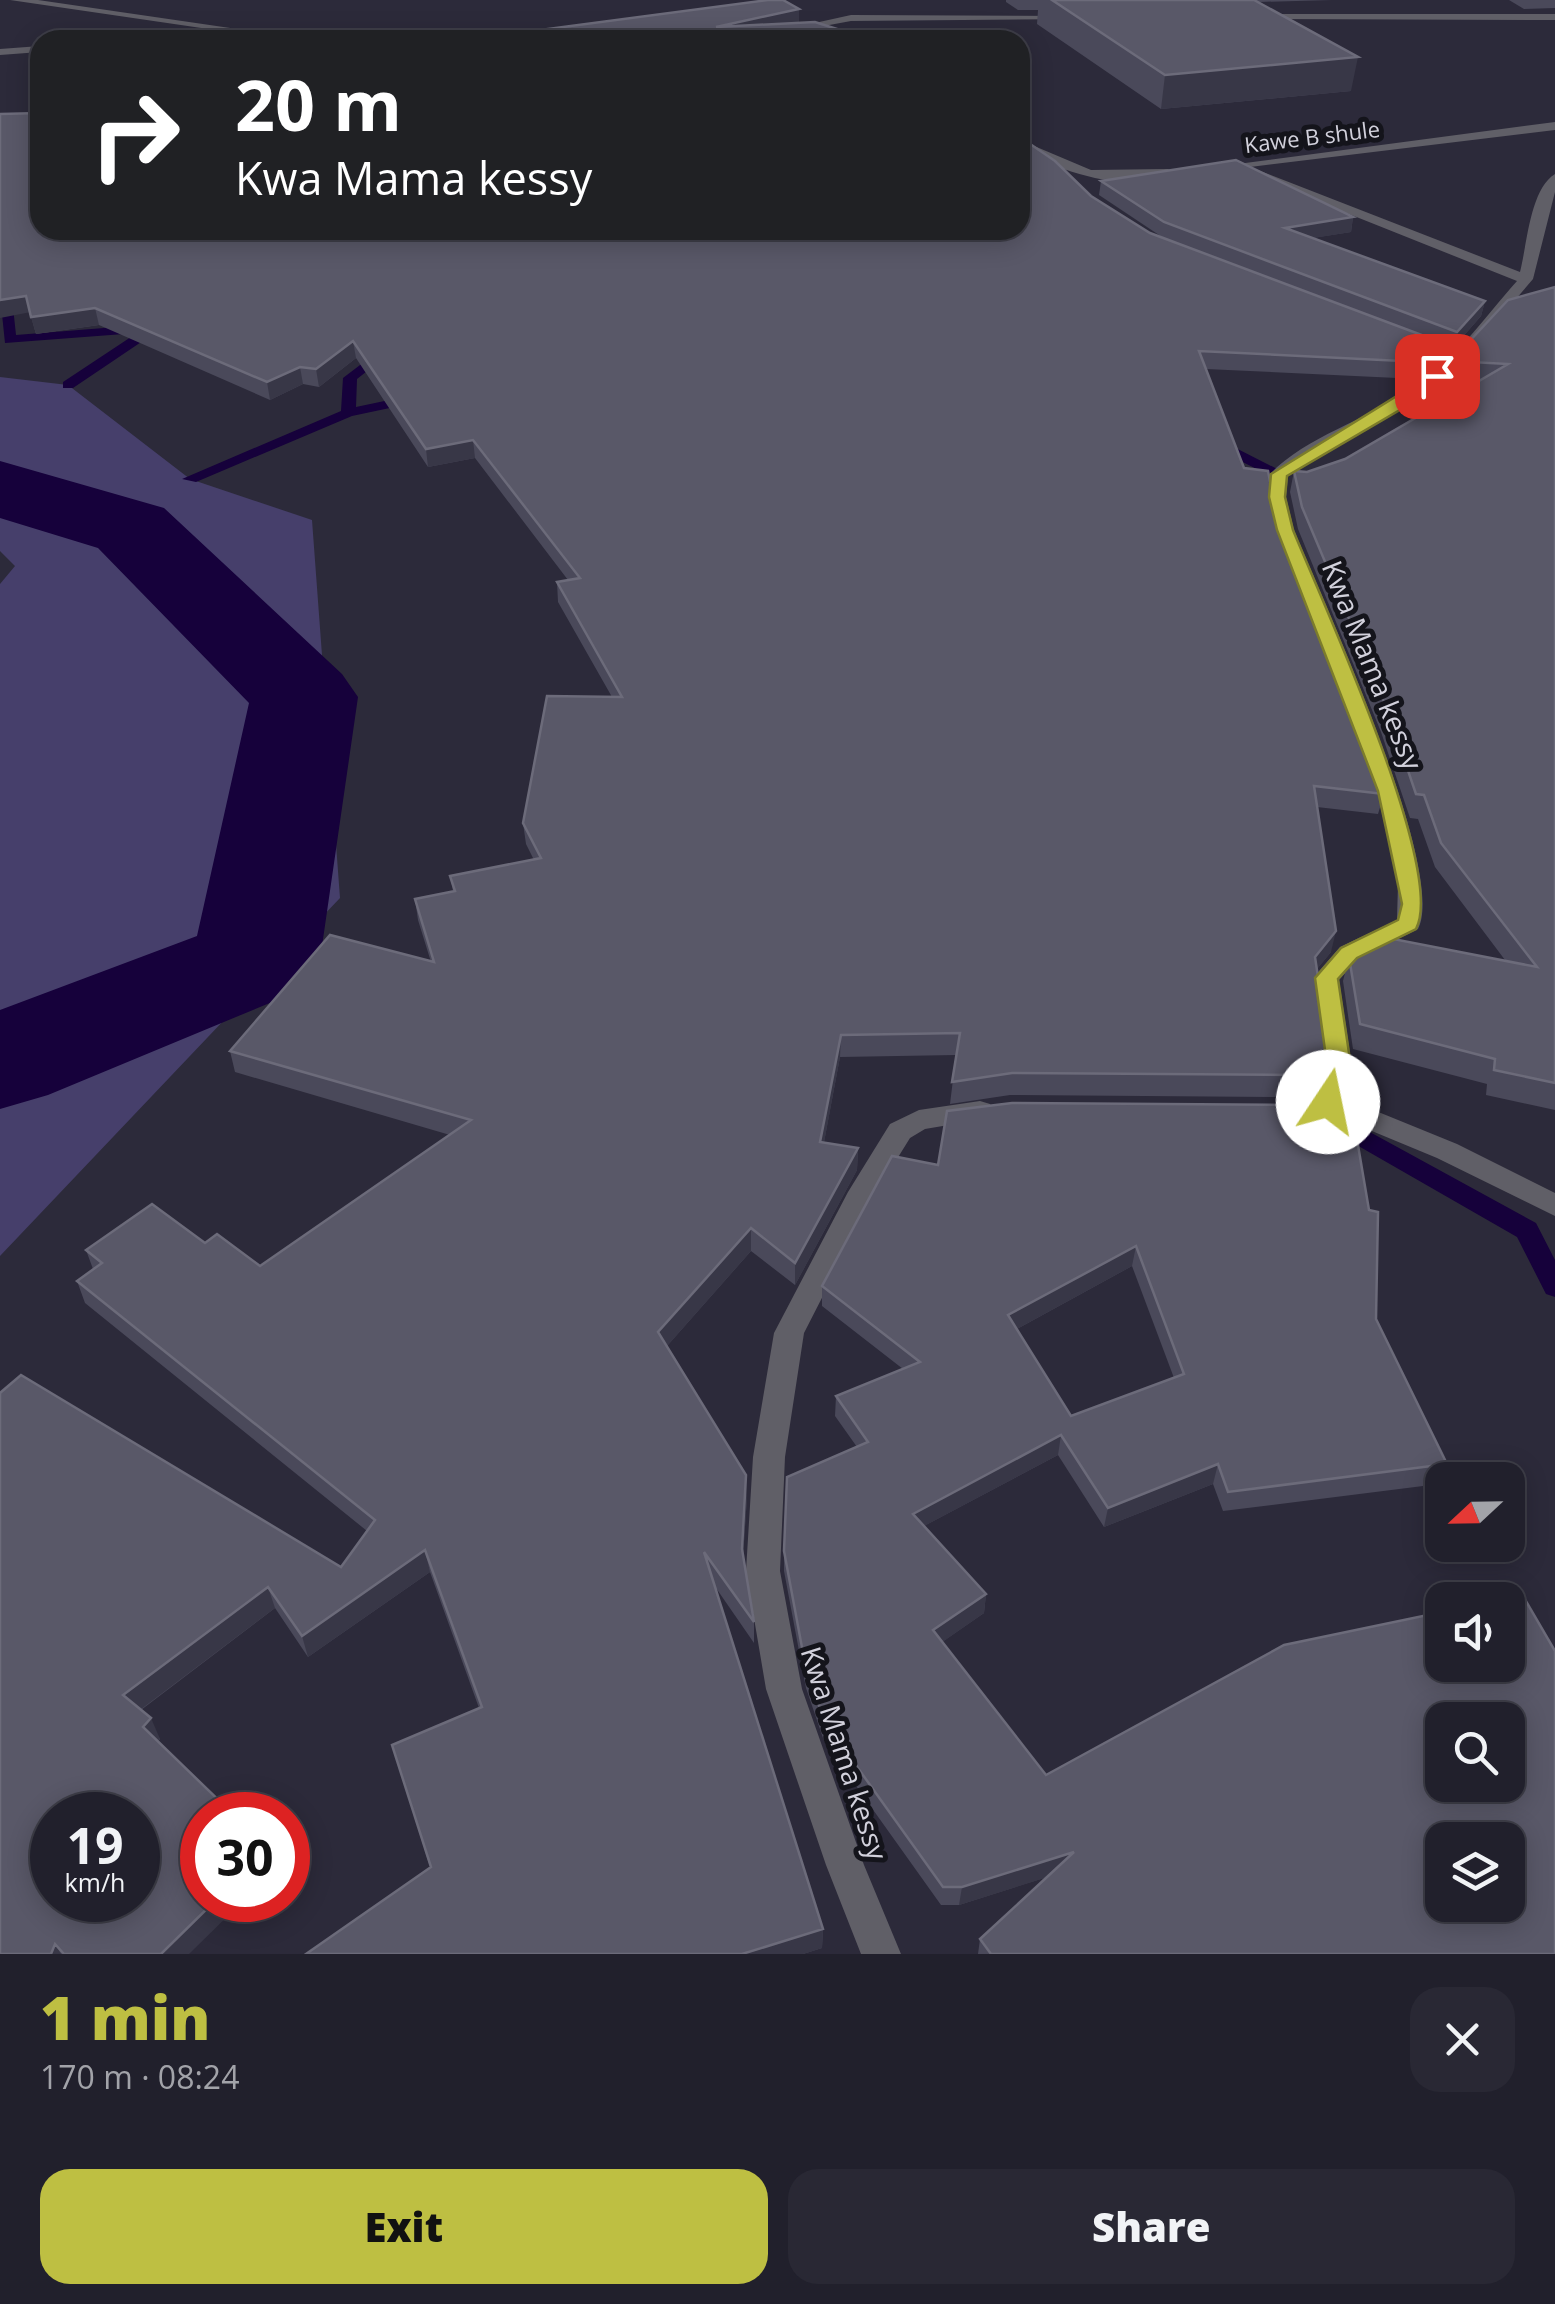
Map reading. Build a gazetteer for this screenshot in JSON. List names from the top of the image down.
{
  "streets": {
    "street": ["Kawe B shule", "Kwa Mama kessy"]
  },
  "north": "left",
  "page": {
    "turn": ["20 m", "Kwa Mama kessy"],
    "speed": "19 km/h",
    "limit": "30",
    "heading": ["1 min", "170 m · 08:24"],
    "buttons": ["Exit", "Share"]
  }
}
